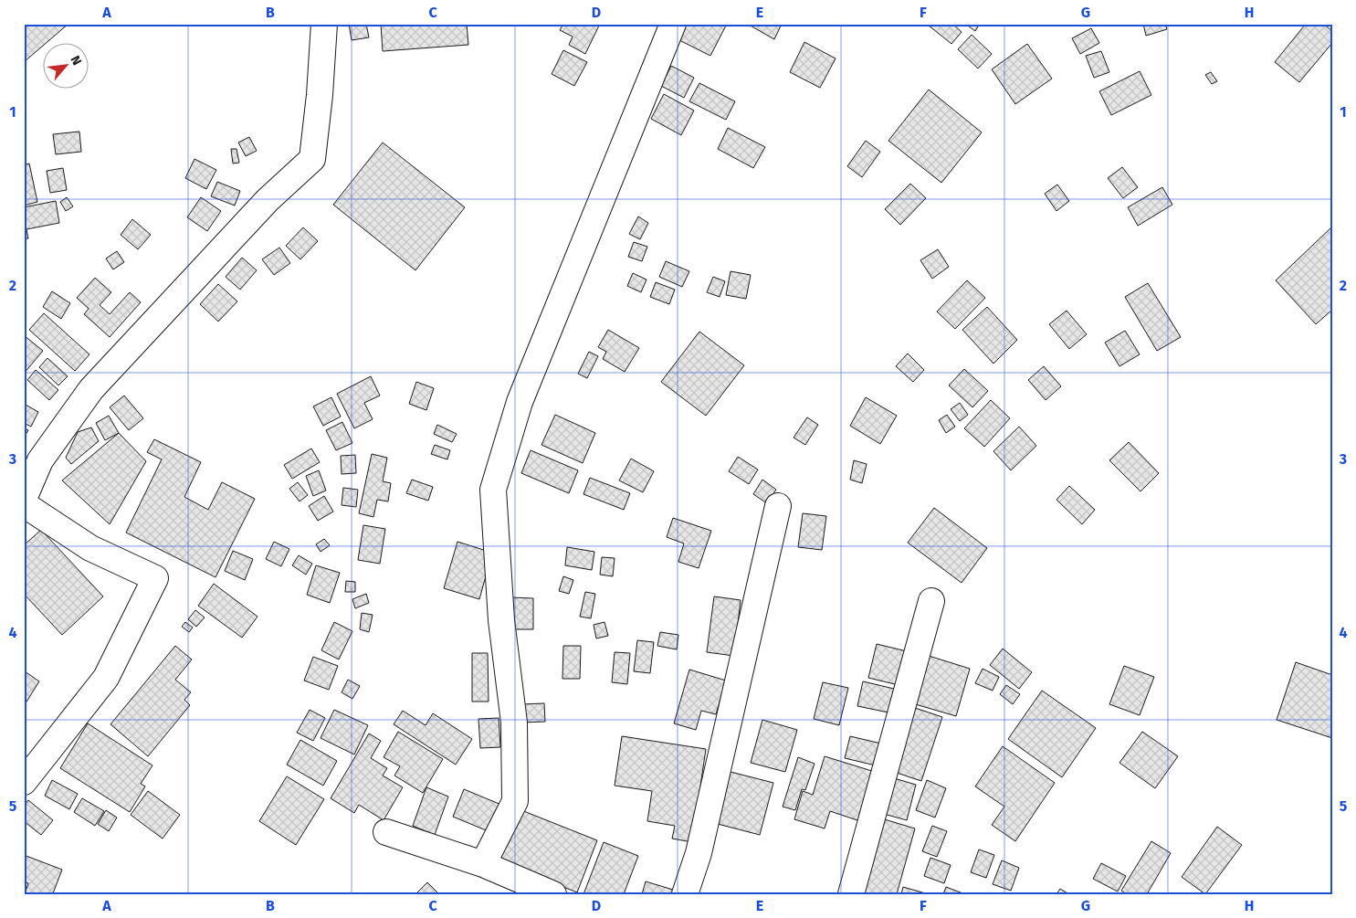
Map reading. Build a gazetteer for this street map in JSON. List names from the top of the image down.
{
  "north": "top right",
  "grid": {
    "columns": [
      "A",
      "B",
      "C",
      "D",
      "E",
      "F",
      "G",
      "H"
    ],
    "rows": [
      "1",
      "2",
      "3",
      "4",
      "5"
    ]
  }
}
